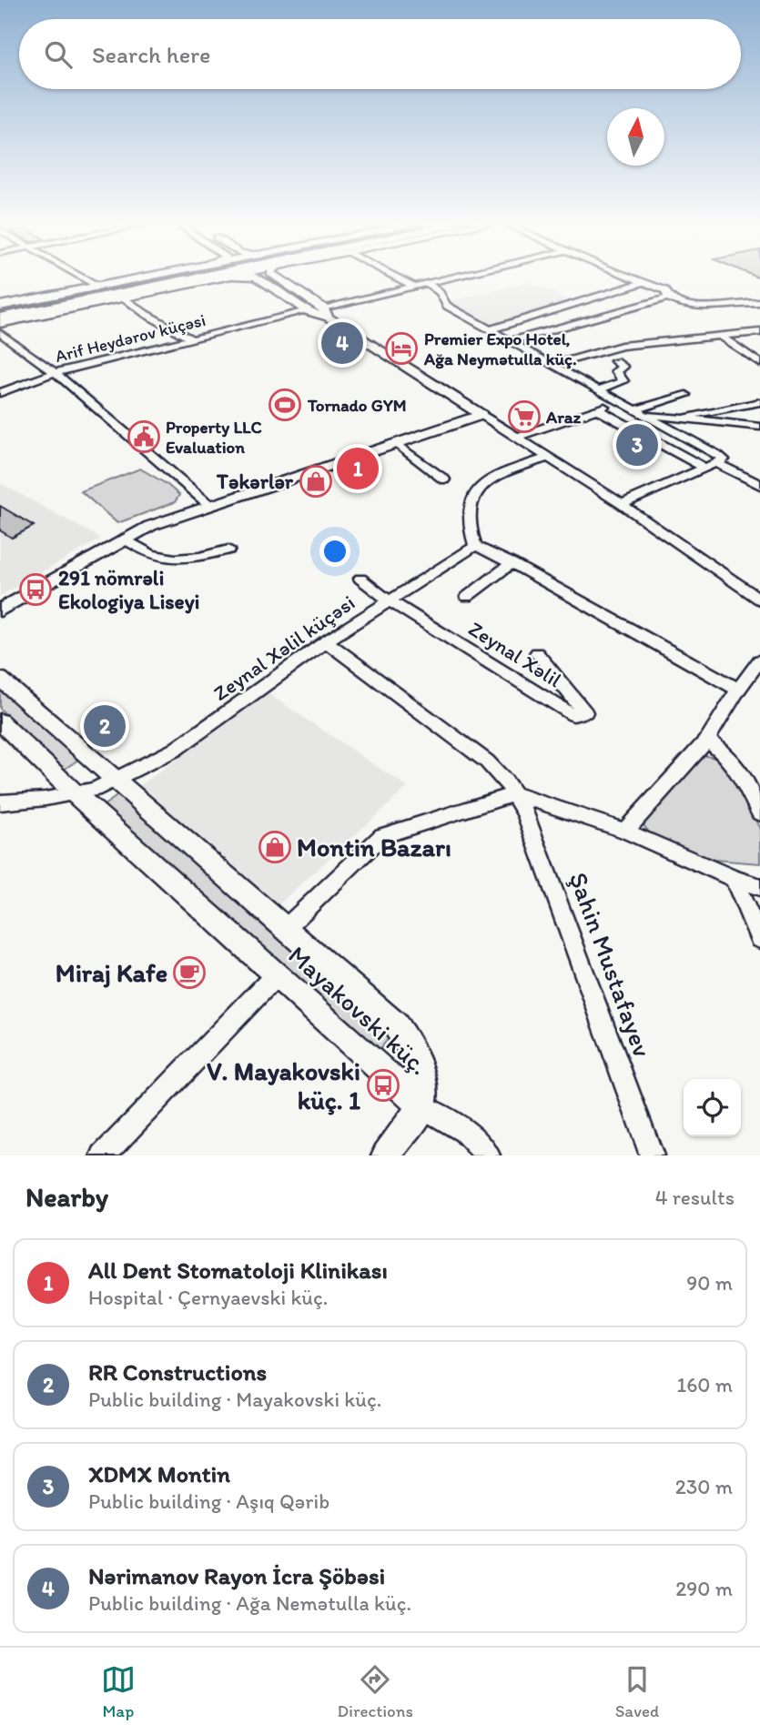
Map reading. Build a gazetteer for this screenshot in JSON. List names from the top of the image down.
{
  "streets": {
    "street": [
      "Arif Heydərov küçəsi",
      "Zeynal Xəlil küçəsi",
      "Zeynal Xəlil",
      "Şahin Mustafayev",
      "Mayakovski küç."
    ]
  },
  "crossings": [
    ["Zeynal Xəlil küçəsi", "Zeynal Xəlil"],
    ["Zeynal Xəlil küçəsi", "Şahin Mustafayev"],
    ["Zeynal Xəlil küçəsi", "Mayakovski küç."]
  ],
  "places": {
    "hotel": ["Premier Expo Hotel, Ağa Neymətulla küç."],
    "sports": ["Tornado GYM"],
    "supermarket": ["Araz"],
    "public building": ["Property LLC Evaluation"],
    "shop": ["Təkərlər", "Montin Bazarı"],
    "bus stop": ["291 nömrəli Ekologiya Liseyi", "V. Mayakovski küç. 1"],
    "cafe": ["Miraj Kafe"]
  },
  "north": "top",
  "page": {
    "search": "Search here",
    "pins": [
      "4",
      "3",
      "1",
      "2"
    ],
    "heading": ["Nearby", "4 results"],
    "list": [
      {
        "mark": "1",
        "name": "All Dent Stomatoloji Klinikası",
        "note": "Hospital · Çernyaevski küç.",
        "value": "90 m"
      },
      {
        "mark": "2",
        "name": "RR Constructions",
        "note": "Public building · Mayakovski küç.",
        "value": "160 m"
      },
      {
        "mark": "3",
        "name": "XDMX Montin",
        "note": "Public building · Aşıq Qərib",
        "value": "230 m"
      },
      {
        "mark": "4",
        "name": "Nərimanov Rayon İcra Şöbəsi",
        "note": "Public building · Ağa Nemətulla küç.",
        "value": "290 m"
      }
    ],
    "nav": ["Map", "Directions", "Saved"]
  }
}
